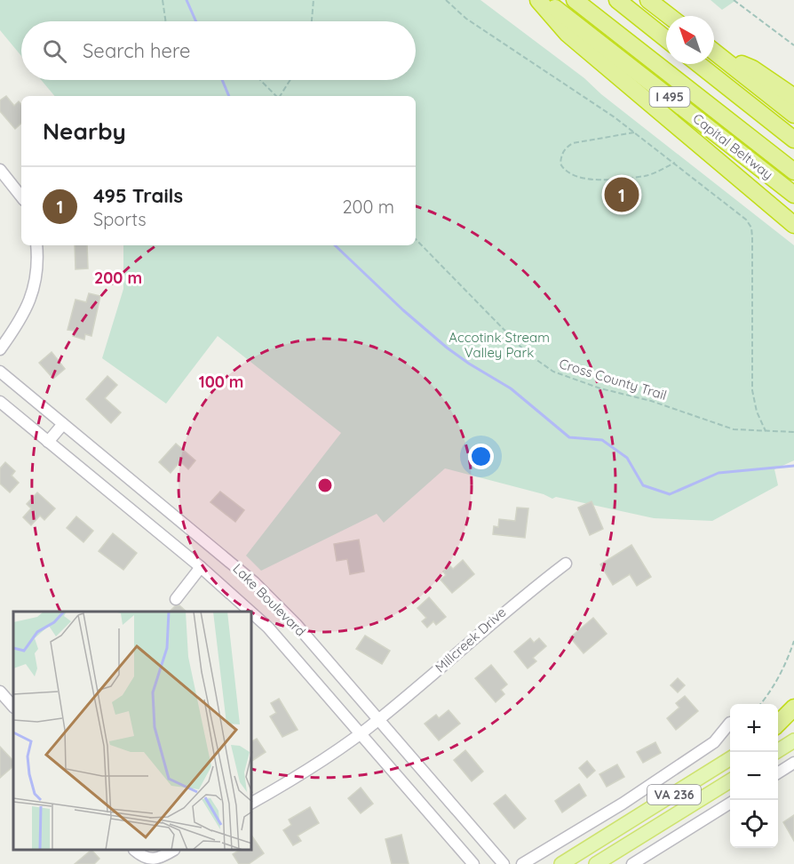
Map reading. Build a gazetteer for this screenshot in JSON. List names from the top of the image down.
{
  "streets": {
    "highway": ["I 495", "Capital Beltway"],
    "main road": ["VA 236"],
    "street": ["Lake Boulevard", "Millcreek Drive"],
    "path": ["Cross County Trail"]
  },
  "crossings": [
    ["Lake Boulevard", "Millcreek Drive"]
  ],
  "parks": ["Accotink Stream Valley Park"],
  "north": "top left",
  "page": {
    "search": "Search here",
    "heading": "Nearby",
    "list": [
      {
        "mark": "1",
        "name": "495 Trails",
        "note": "Sports",
        "value": "200 m"
      }
    ],
    "pins": "1",
    "map_buttons": ["+", "−"]
  },
  "rings": ["200 m", "100 m"]
}
